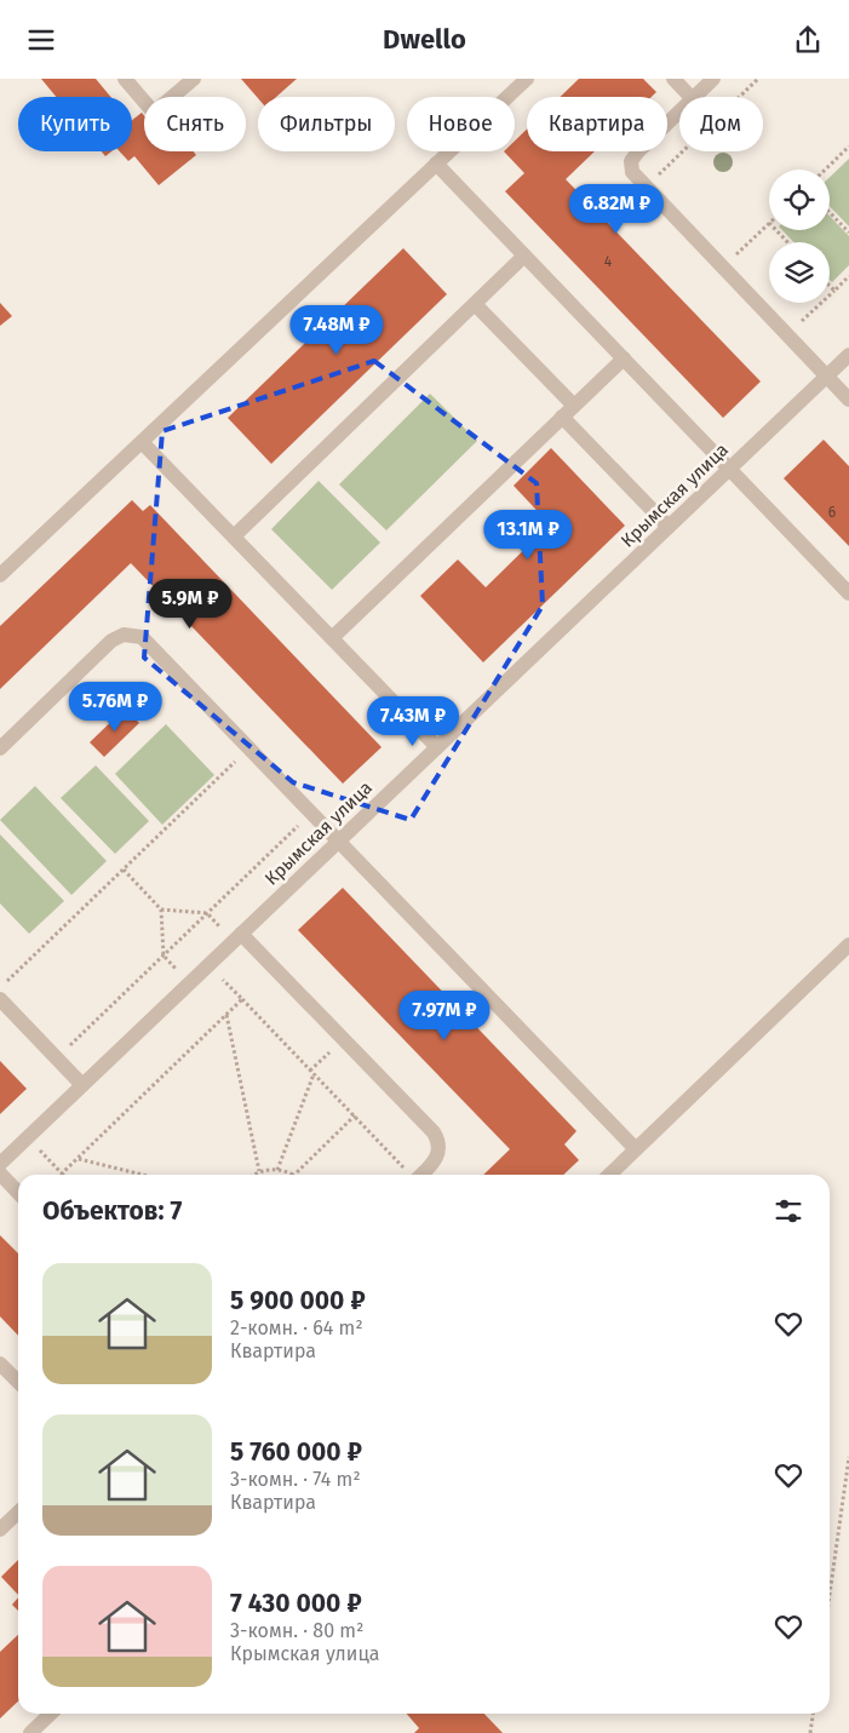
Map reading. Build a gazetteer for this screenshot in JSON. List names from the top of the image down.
{
  "streets": {
    "street": ["Крымская улица"]
  },
  "house_numbers": ["4", "6"],
  "page": {
    "header": "Dwello",
    "chip": [
      "Купить",
      "Снять",
      "Фильтры",
      "Новое",
      "Квартира",
      "Дом"
    ],
    "price": [
      "6.82M ₽",
      "7.48M ₽",
      "13.1M ₽",
      "5.9M ₽",
      "5.76M ₽",
      "7.43M ₽",
      "7.97M ₽"
    ],
    "heading": "Объектов: 7",
    "list": [
      {
        "name": "5 900 000 ₽",
        "note": "2-комн. · 64 m² · Квартира"
      },
      {
        "name": "5 760 000 ₽",
        "note": "3-комн. · 74 m² · Квартира"
      },
      {
        "name": "7 430 000 ₽",
        "note": "3-комн. · 80 m² · Крымская улица"
      }
    ]
  }
}
